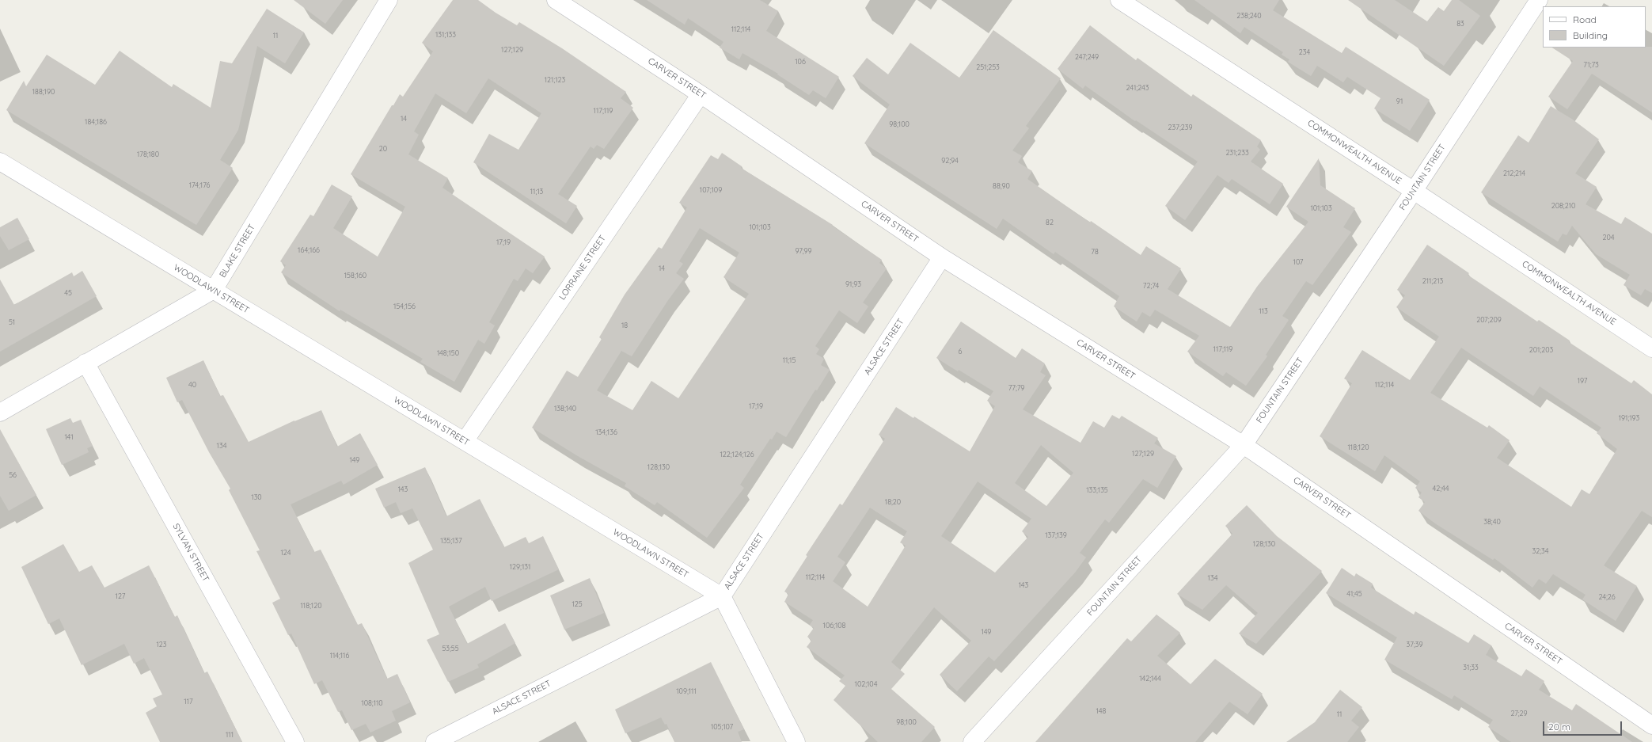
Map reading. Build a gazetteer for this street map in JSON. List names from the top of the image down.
{
  "streets": {
    "street": [
      "CARVER STREET",
      "COMMONWEALTH AVENUE",
      "FOUNTAIN STREET",
      "BLAKE STREET",
      "LORRAINE STREET",
      "WOODLAWN STREET",
      "ALSACE STREET",
      "SYLVAN STREET"
    ]
  },
  "crossings": [
    ["CARVER STREET", "FOUNTAIN STREET"],
    ["CARVER STREET", "LORRAINE STREET"],
    ["CARVER STREET", "ALSACE STREET"],
    ["COMMONWEALTH AVENUE", "FOUNTAIN STREET"],
    ["BLAKE STREET", "WOODLAWN STREET"],
    ["BLAKE STREET", "SYLVAN STREET"],
    ["LORRAINE STREET", "WOODLAWN STREET"],
    ["WOODLAWN STREET", "ALSACE STREET"]
  ],
  "house_numbers": [
    "238;240",
    "83",
    "112;114",
    "131;133",
    "11",
    "127;129",
    "234",
    "247;249",
    "106",
    "71;73",
    "251;253",
    "121;123",
    "241;243",
    "188;190",
    "91",
    "117;119",
    "14",
    "184;186",
    "98;100",
    "237;239",
    "20",
    "231;233",
    "178;180",
    "92;94",
    "212;214",
    "174;176",
    "88;90",
    "107;109",
    "11;13",
    "208;210",
    "101;103",
    "82",
    "101;103",
    "204",
    "17;19",
    "164;166",
    "97;99",
    "78",
    "107",
    "14",
    "158;160",
    "211;213",
    "91;93",
    "72;74",
    "45",
    "154;156",
    "113",
    "207;209",
    "51",
    "18",
    "117;119",
    "201;203",
    "6",
    "148;150",
    "11;15",
    "197",
    "40",
    "112;114",
    "77;79",
    "17;19",
    "138;140",
    "191;193",
    "134;136",
    "141",
    "134",
    "118;120",
    "127;129",
    "122;124;126",
    "149",
    "128;130",
    "56",
    "42;44",
    "143",
    "133;135",
    "130",
    "18;20",
    "38;40",
    "137;139",
    "135;137",
    "128;130",
    "32;34",
    "124",
    "129;131",
    "112;114",
    "134",
    "143",
    "41;45",
    "127",
    "24;26",
    "125",
    "118;120",
    "106;108",
    "149",
    "123",
    "37;39",
    "53;55",
    "114;116",
    "31;33",
    "142;144",
    "102;104",
    "109;111",
    "117",
    "108;110",
    "148",
    "27;29",
    "11",
    "98;100",
    "105;107",
    "111"
  ],
  "legend": ["Road", "Building"],
  "scale_bar": "20 m"
}
